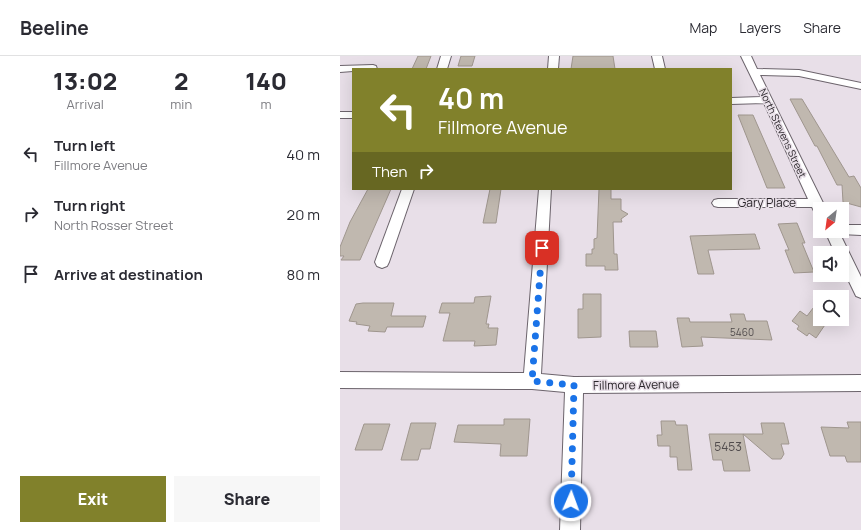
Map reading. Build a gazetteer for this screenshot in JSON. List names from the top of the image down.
{
  "streets": {
    "street": ["North Stevens Street", "Gary Place", "Fillmore Avenue"]
  },
  "house_numbers": ["5460", "5453"],
  "north": "bottom left",
  "page": {
    "header": "Beeline",
    "nav": ["Map", "Layers", "Share"],
    "eta": [
      "13:02",
      "Arrival",
      "2",
      "min",
      "140",
      "m"
    ],
    "turn": ["40 m", "Fillmore Avenue"],
    "list": [
      {
        "name": "Turn left",
        "note": "Fillmore Avenue",
        "value": "40 m"
      },
      {
        "name": "Turn right",
        "note": "North Rosser Street",
        "value": "20 m"
      },
      {
        "name": "Arrive at destination",
        "value": "80 m"
      }
    ],
    "then": "Then",
    "buttons": ["Exit", "Share"]
  }
}
